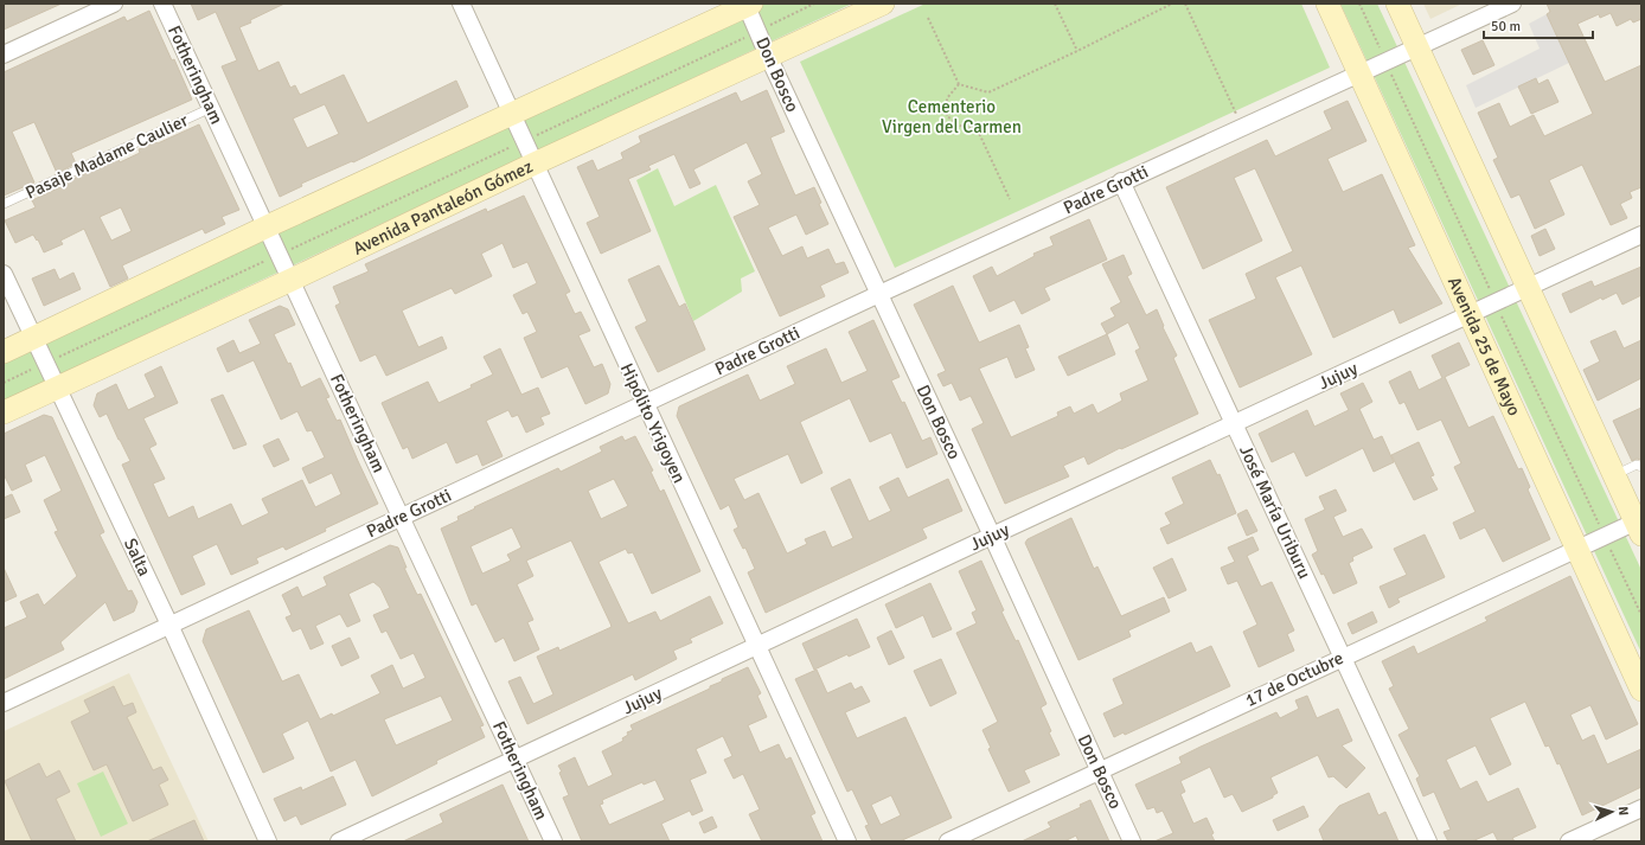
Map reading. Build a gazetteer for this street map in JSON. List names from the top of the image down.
{
  "streets": {
    "main road": ["Avenida Pantaleón Gómez", "Avenida 25 de Mayo"],
    "street": [
      "Fotheringham",
      "Don Bosco",
      "Padre Grotti",
      "Jujuy",
      "Hipólito Yrigoyen",
      "José María Uriburu",
      "Salta",
      "17 de Octubre"
    ],
    "lane": ["Pasaje Madame Caulier"]
  },
  "crossings": [
    ["Fotheringham", "Pasaje Madame Caulier"],
    ["Fotheringham", "Padre Grotti"],
    ["Fotheringham", "Avenida Pantaleón Gómez"],
    ["Fotheringham", "Jujuy"],
    ["Don Bosco", "Padre Grotti"],
    ["Don Bosco", "Avenida Pantaleón Gómez"],
    ["Don Bosco", "Jujuy"],
    ["Don Bosco", "17 de Octubre"],
    ["Padre Grotti", "Avenida 25 de Mayo"],
    ["Padre Grotti", "Hipólito Yrigoyen"],
    ["Padre Grotti", "José María Uriburu"],
    ["Padre Grotti", "Salta"],
    ["Avenida Pantaleón Gómez", "Hipólito Yrigoyen"],
    ["Avenida Pantaleón Gómez", "Salta"],
    ["Avenida 25 de Mayo", "Jujuy"],
    ["Avenida 25 de Mayo", "17 de Octubre"],
    ["Jujuy", "Hipólito Yrigoyen"],
    ["Jujuy", "José María Uriburu"],
    ["José María Uriburu", "17 de Octubre"]
  ],
  "parks": ["Cementerio Virgen del Carmen"],
  "scale_bar": "50 m",
  "north": "right"
}
